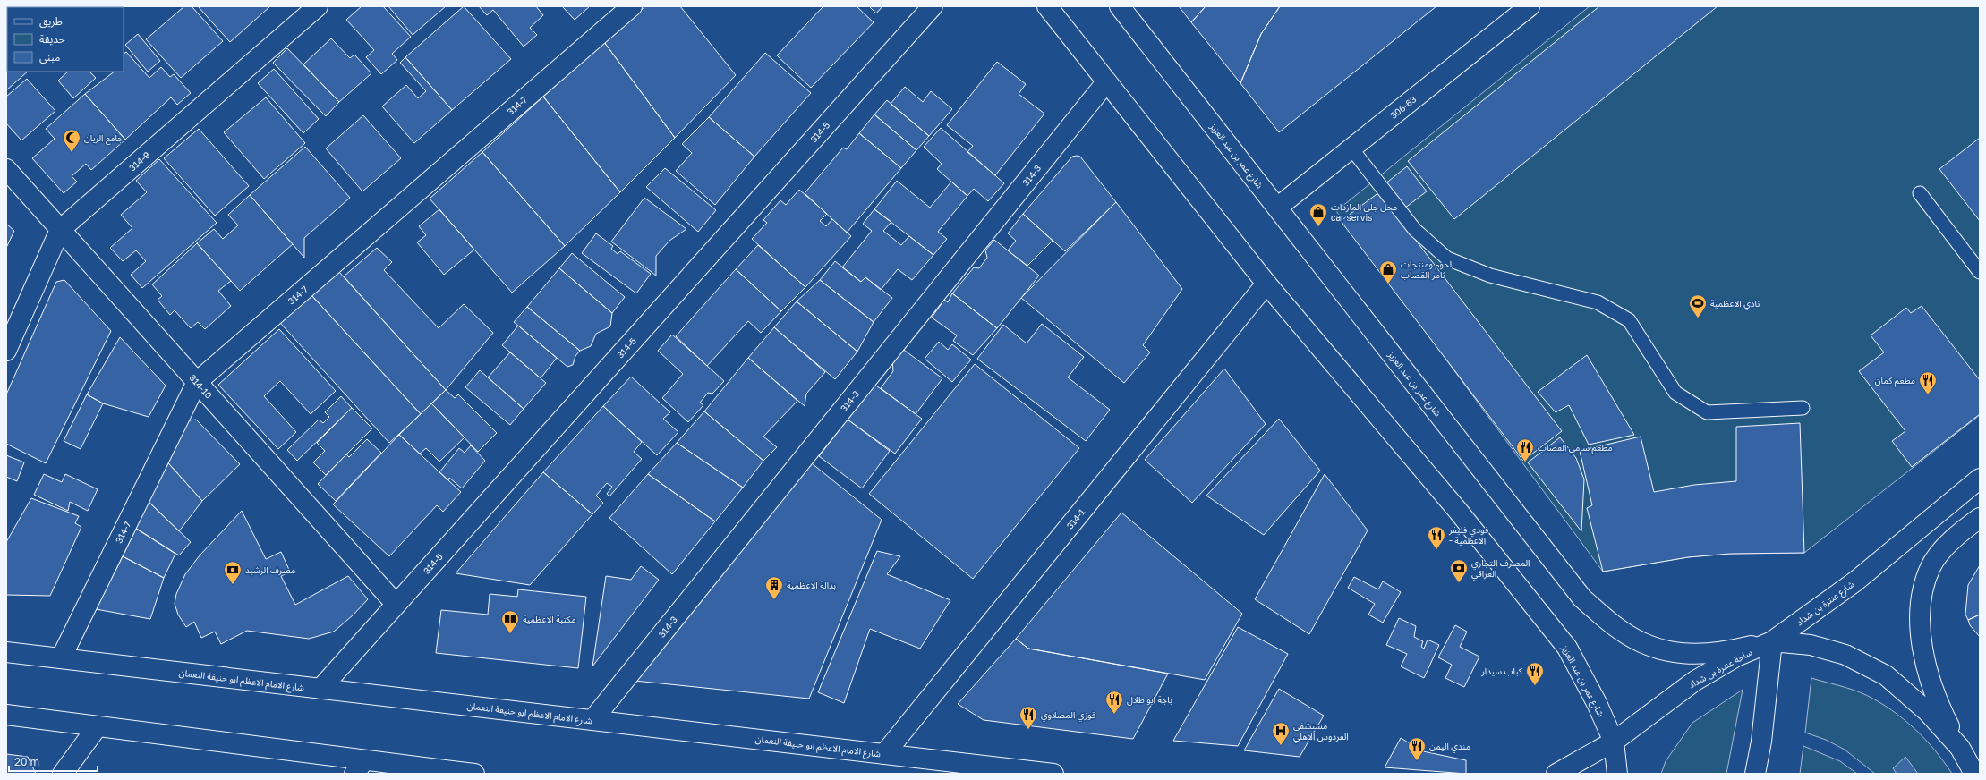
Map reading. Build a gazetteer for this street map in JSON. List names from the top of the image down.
{
  "streets": {
    "street": [
      "314-7",
      "306-63",
      "314-5",
      "شارع عمر بن عبد العزيز",
      "314-9",
      "314-3",
      "314-10",
      "314-1",
      "شارع عنترة بن شداد",
      "ساحة عنترة بن شداد",
      "شارع الامام الاعظم ابو حنيفة النعمان"
    ]
  },
  "crossings": [
    ["314-7", "314-10"],
    ["314-7", "شارع الامام الاعظم ابو حنيفة النعمان"],
    ["306-63", "شارع عمر بن عبد العزيز"],
    ["314-5", "314-10"],
    ["314-5", "شارع الامام الاعظم ابو حنيفة النعمان"],
    ["شارع عمر بن عبد العزيز", "314-3"],
    ["شارع عمر بن عبد العزيز", "314-1"],
    ["شارع عمر بن عبد العزيز", "شارع عنترة بن شداد"],
    ["شارع عمر بن عبد العزيز", "ساحة عنترة بن شداد"],
    ["314-9", "314-10"],
    ["314-3", "شارع الامام الاعظم ابو حنيفة النعمان"],
    ["314-1", "شارع الامام الاعظم ابو حنيفة النعمان"],
    ["شارع عنترة بن شداد", "ساحة عنترة بن شداد"]
  ],
  "places": {
    "mosque": ["جامع الريان"],
    "shop": ["محل جلي المازدات car servis", "لحوم ومنتجات ثامر القصاب"],
    "sports": ["نادي الاعظمية"],
    "restaurant": [
      "مطعم كمان",
      "مطعم سامي القصاب",
      "فودي فليفر - الأعظمية",
      "كباب سيدار",
      "باجة ابو طلال",
      "قوزي المصلاوي",
      "مندي اليمن"
    ],
    "bank": ["المصرف التجاري العراقي", "مصرف الرشيد"],
    "building": ["بدالة الاعظمية"],
    "library": ["مكتبة الاعظمية"],
    "hospital": ["مستشفى الفردوس الاهلي"]
  },
  "legend": ["طريق", "حديقة", "مبنى"],
  "scale_bar": "20 m"
}
